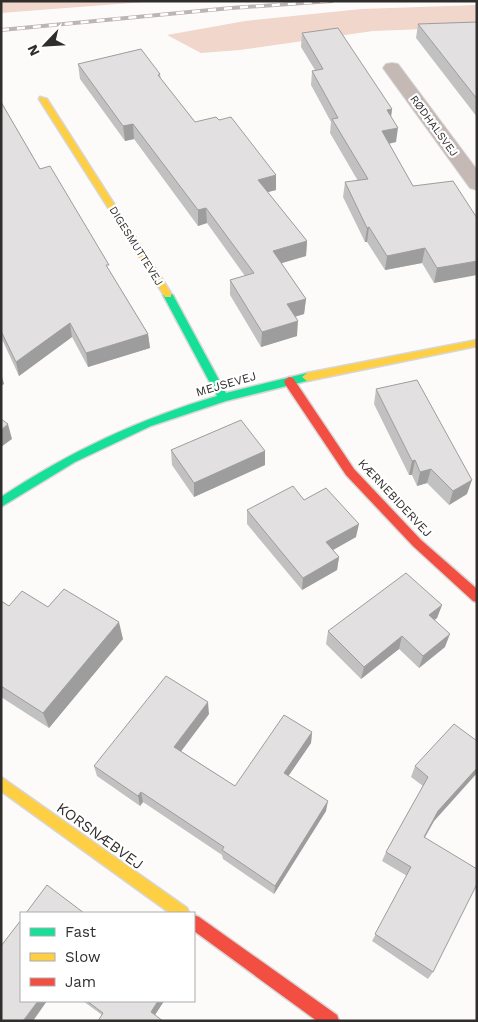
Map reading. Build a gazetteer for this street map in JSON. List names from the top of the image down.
{
  "streets": {
    "street": [
      "RØDHALSVEJ",
      "DIGESMUTTEVEJ",
      "MEJSEVEJ",
      "KÆRNEBIDERVEJ",
      "KORSNÆBVEJ"
    ]
  },
  "crossings": [
    ["DIGESMUTTEVEJ", "MEJSEVEJ"],
    ["MEJSEVEJ", "KÆRNEBIDERVEJ"]
  ],
  "legend": ["Fast", "Slow", "Jam"],
  "north": "bottom left"
}
